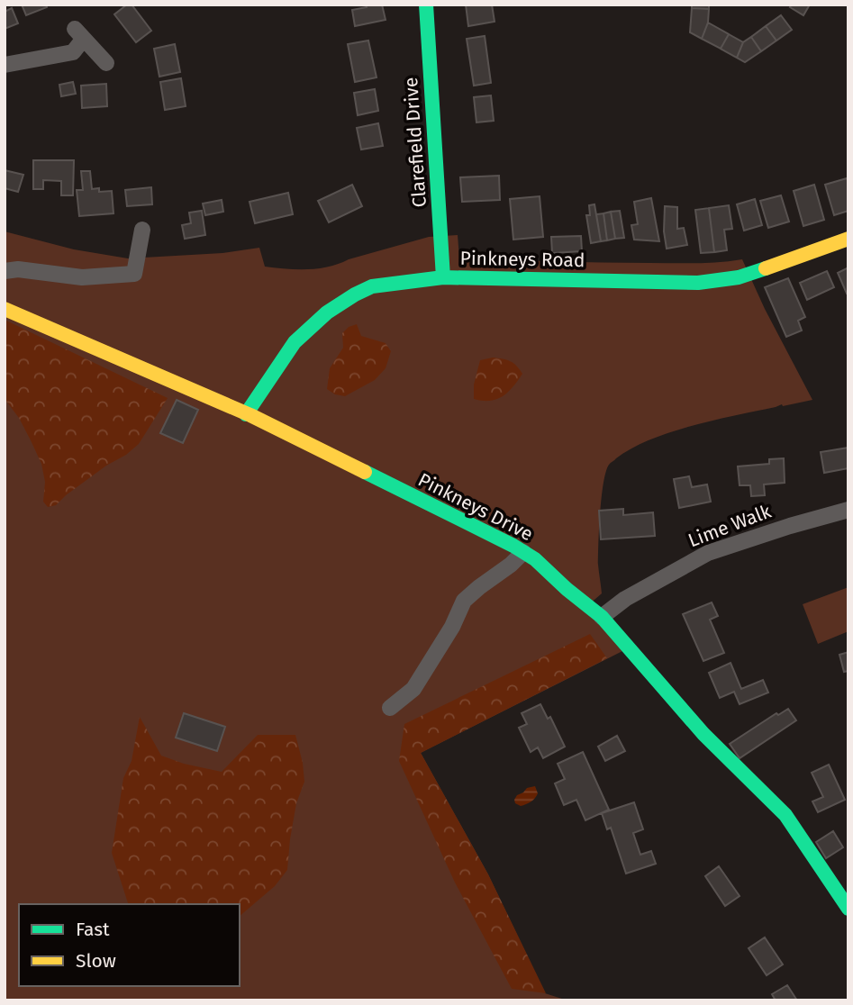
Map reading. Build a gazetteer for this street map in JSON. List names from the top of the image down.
{
  "streets": {
    "street": [
      "Clarefield Drive",
      "Pinkneys Road",
      "Pinkneys Drive",
      "Lime Walk"
    ]
  },
  "crossings": [
    ["Clarefield Drive", "Pinkneys Road"],
    ["Pinkneys Road", "Pinkneys Drive"],
    ["Pinkneys Drive", "Lime Walk"]
  ],
  "legend": ["Fast", "Slow"]
}
